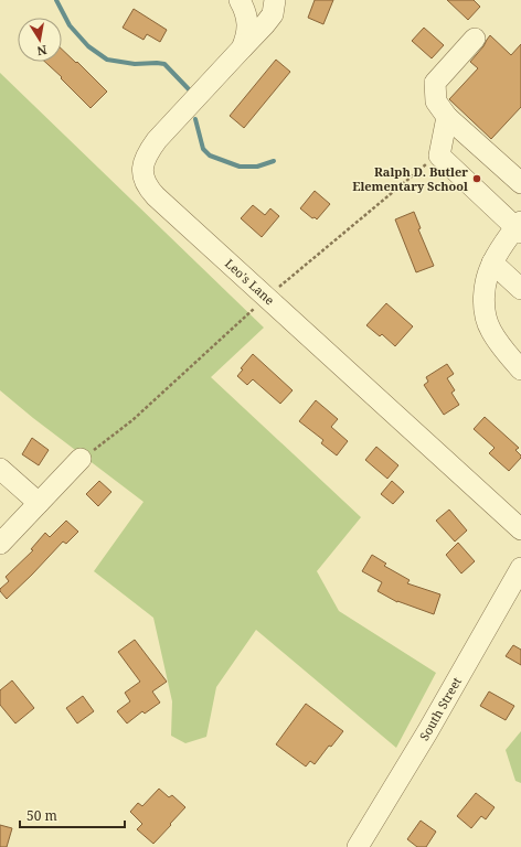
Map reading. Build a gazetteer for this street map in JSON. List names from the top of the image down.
{
  "streets": {
    "street": ["Leo's Lane", "South Street"]
  },
  "places": ["Ralph D. Butler Elementary School"],
  "scale_bar": "50 m",
  "north": "bottom"
}
